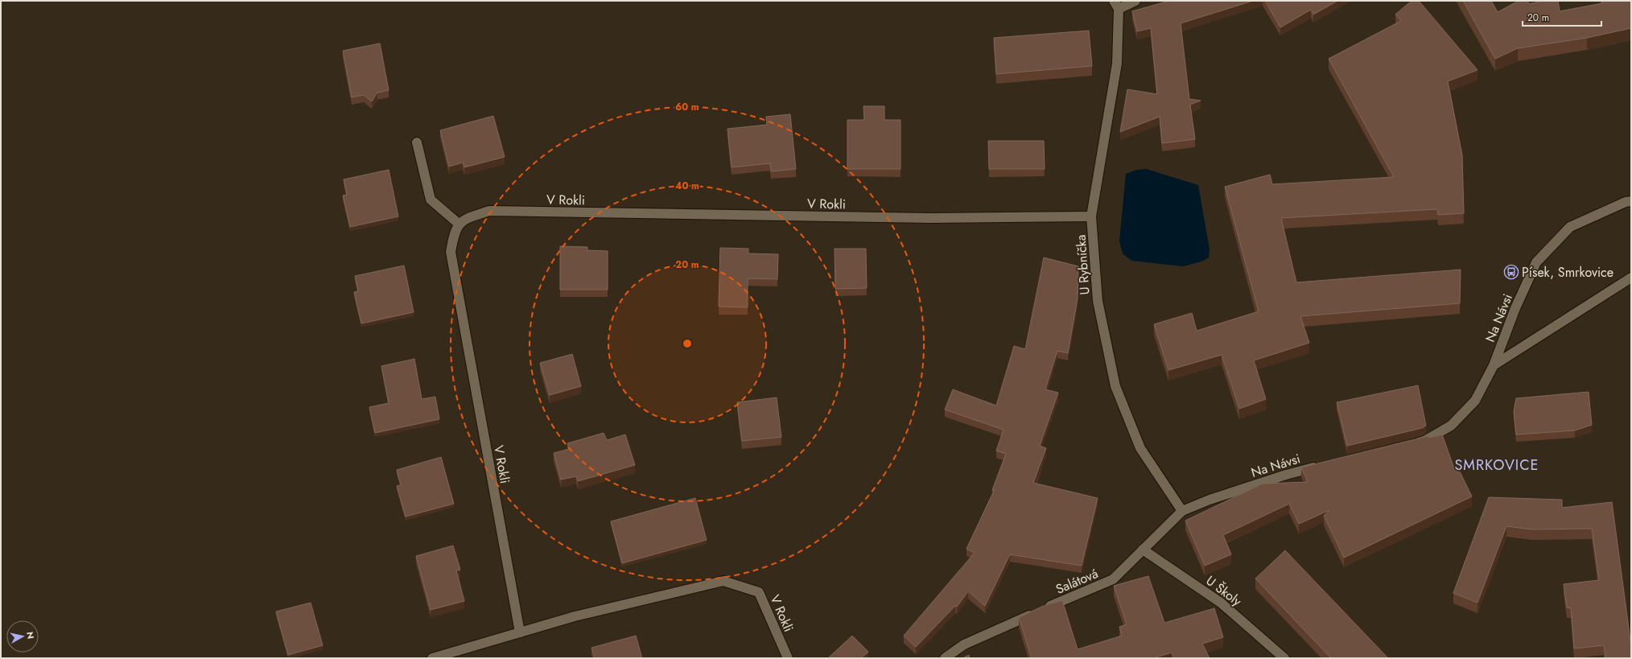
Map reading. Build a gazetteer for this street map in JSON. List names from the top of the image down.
{
  "streets": {
    "street": [
      "V Rokli",
      "U Rybníčka",
      "Na Návsi",
      "Salátová",
      "U Školy"
    ]
  },
  "crossings": [
    ["V Rokli", "U Rybníčka"],
    ["U Rybníčka", "Na Návsi"],
    ["Na Návsi", "Salátová"],
    ["Na Návsi", "U Školy"],
    ["Salátová", "U Školy"]
  ],
  "districts": ["SMRKOVICE"],
  "places": {
    "bus stop": ["Písek, Smrkovice"]
  },
  "scale_bar": "20 m",
  "north": "right",
  "rings": ["60 m", "40 m", "20 m"]
}
